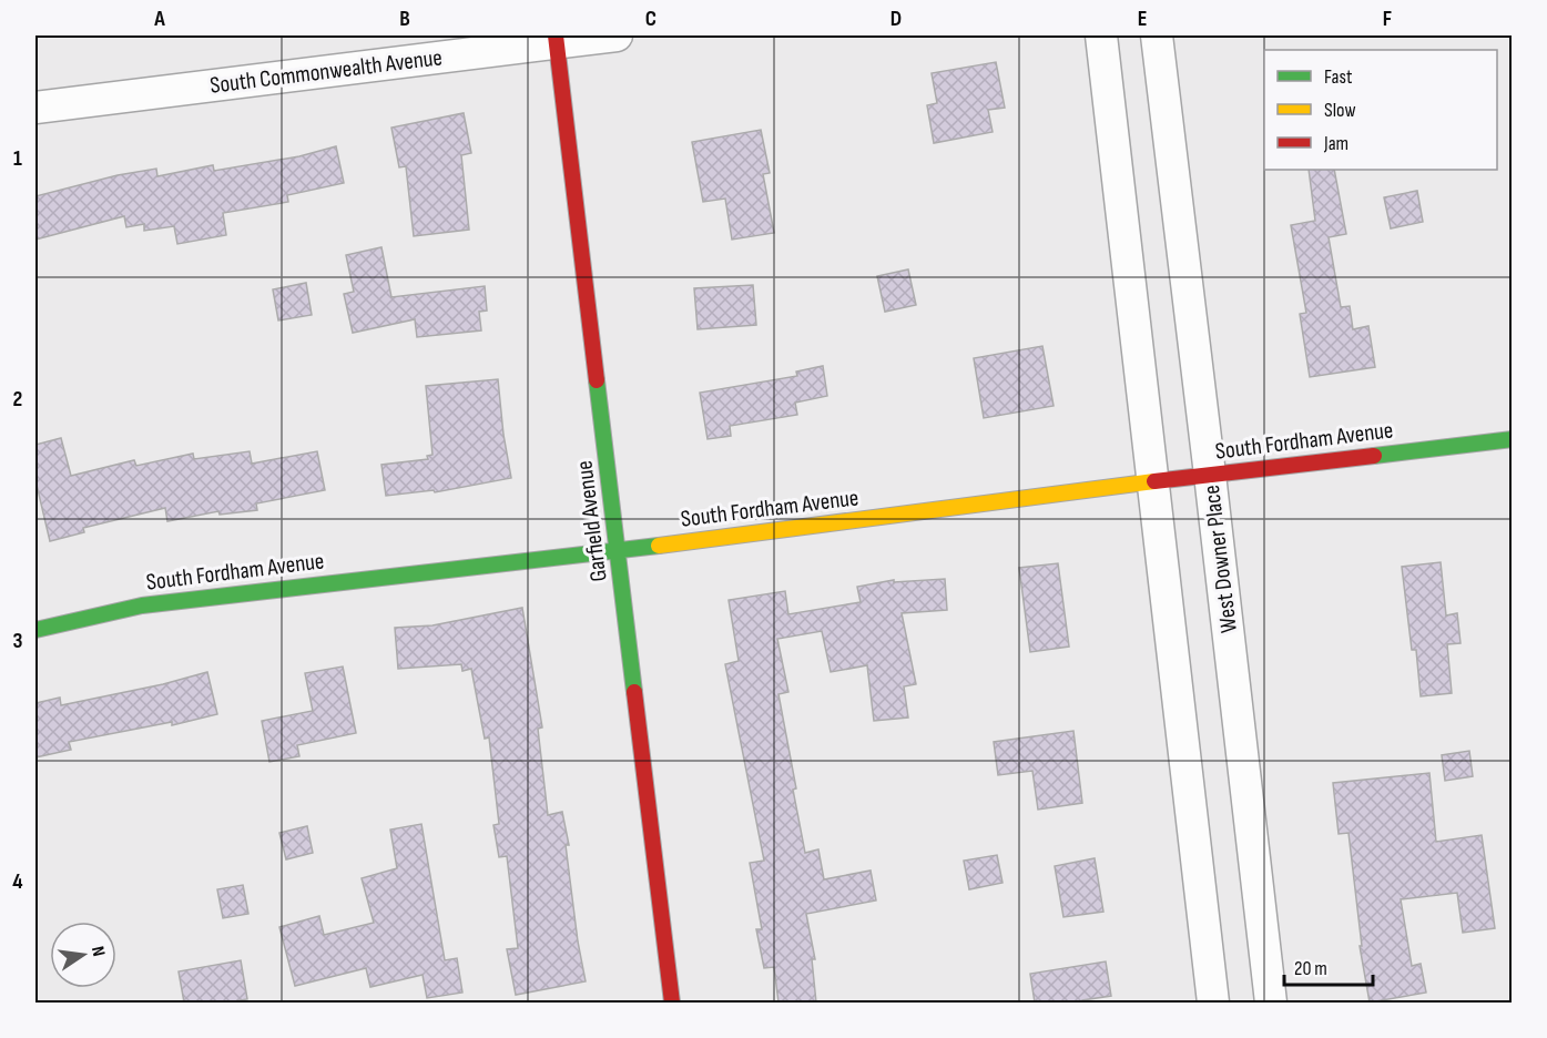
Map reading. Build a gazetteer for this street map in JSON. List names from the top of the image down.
{
  "streets": {
    "street": [
      "South Commonwealth Avenue",
      "South Fordham Avenue",
      "Garfield Avenue",
      "West Downer Place"
    ]
  },
  "crossings": [
    ["South Commonwealth Avenue", "Garfield Avenue"],
    ["South Fordham Avenue", "Garfield Avenue"],
    ["South Fordham Avenue", "West Downer Place"]
  ],
  "legend": ["Fast", "Slow", "Jam"],
  "scale_bar": "20 m",
  "north": "right",
  "grid": {
    "columns": [
      "A",
      "B",
      "C",
      "D",
      "E",
      "F"
    ],
    "rows": [
      "1",
      "2",
      "3",
      "4"
    ]
  }
}
